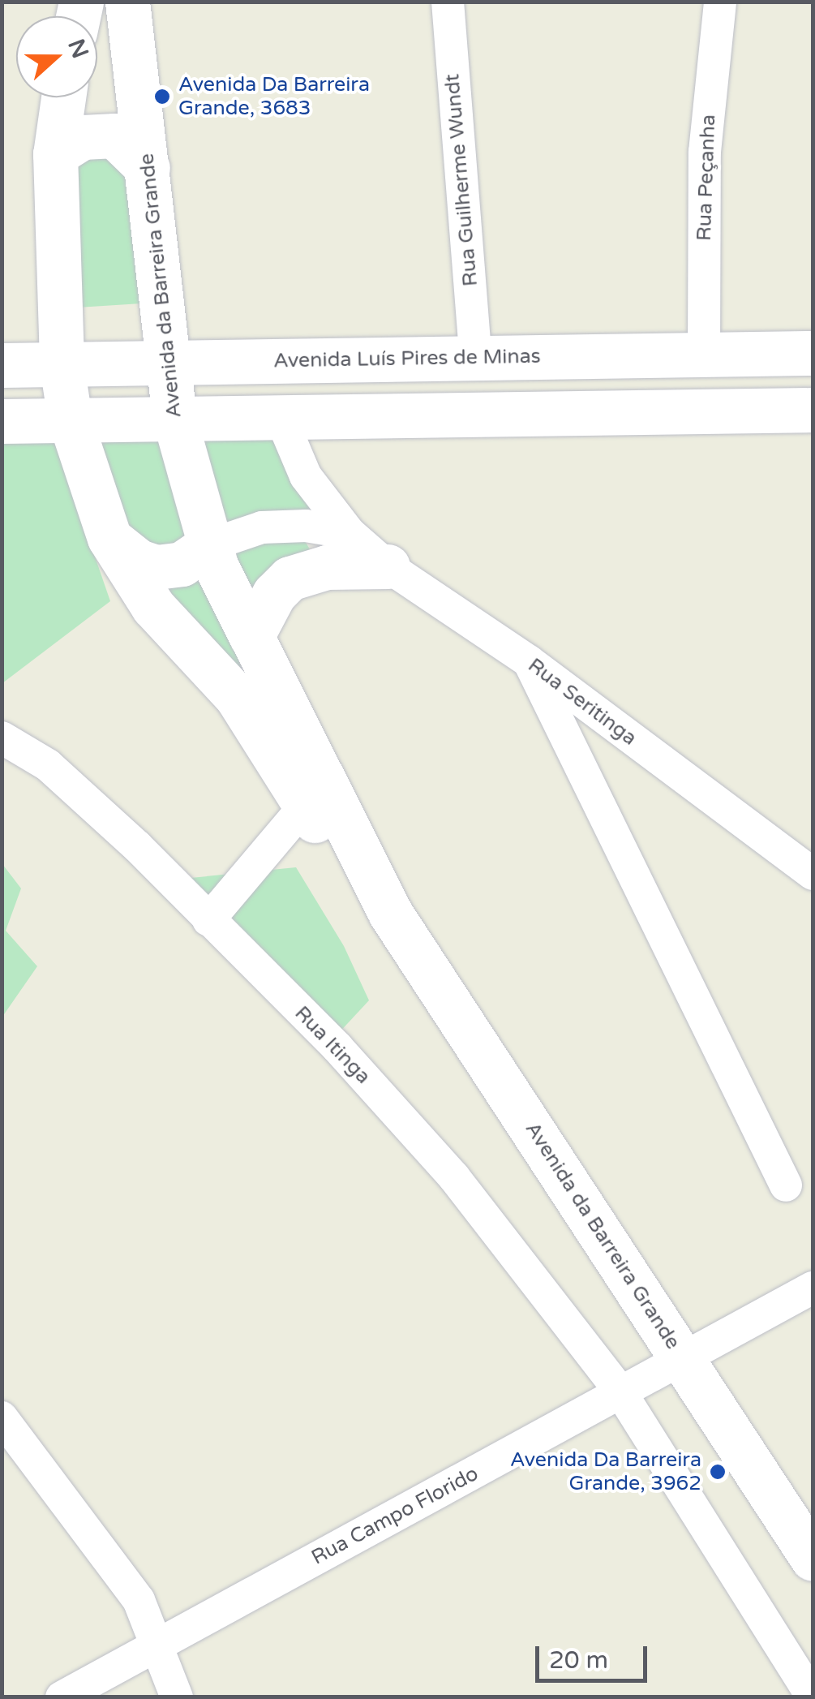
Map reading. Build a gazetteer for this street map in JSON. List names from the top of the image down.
{
  "streets": {
    "main road": ["Avenida da Barreira Grande", "Avenida Luís Pires de Minas"],
    "street": [
      "Rua Peçanha",
      "Rua Guilherme Wundt",
      "Rua Seritinga",
      "Rua Itinga",
      "Rua Campo Florido"
    ]
  },
  "crossings": [
    ["Rua Peçanha", "Avenida Luís Pires de Minas"],
    ["Rua Guilherme Wundt", "Avenida Luís Pires de Minas"],
    ["Avenida da Barreira Grande", "Avenida Luís Pires de Minas"],
    ["Avenida da Barreira Grande", "Rua Campo Florido"],
    ["Rua Itinga", "Rua Campo Florido"]
  ],
  "places": ["Avenida Da Barreira Grande, 3683", "Avenida Da Barreira Grande, 3962"],
  "scale_bar": "20 m",
  "north": "right"
}
